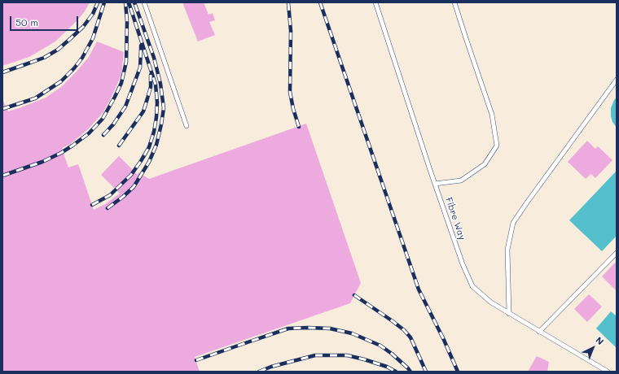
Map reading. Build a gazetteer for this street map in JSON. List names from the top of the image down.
{
  "streets": {
    "lane": ["Fibre Way"]
  },
  "scale_bar": "50 m",
  "north": "top right"
}
